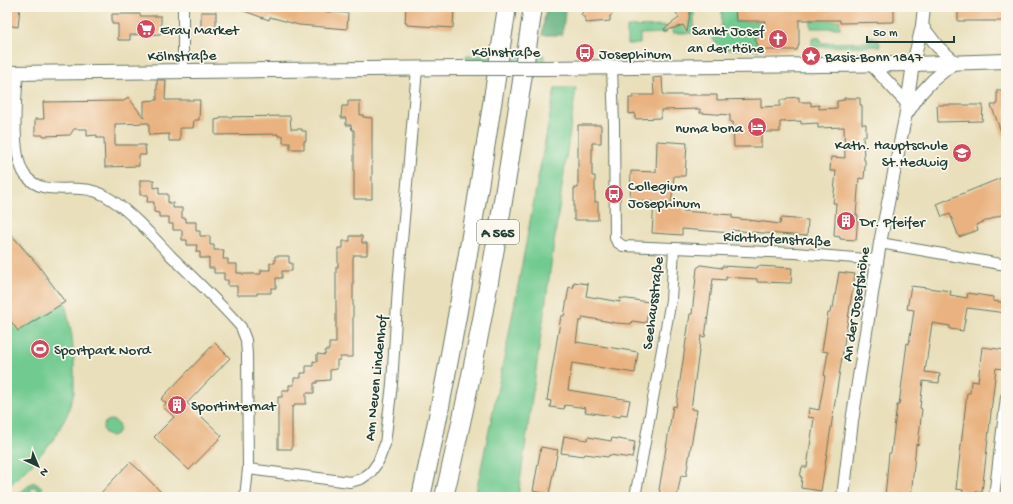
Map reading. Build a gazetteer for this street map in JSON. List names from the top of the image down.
{
  "streets": {
    "highway": ["A 565"],
    "main road": ["Kölnstraße"],
    "street": [
      "Richthofenstraße",
      "Seehausstraße",
      "An der Josefshöhe",
      "Am Neuen Lindenhof"
    ]
  },
  "crossings": [
    ["Kölnstraße", "Seehausstraße"],
    ["Kölnstraße", "An der Josefshöhe"],
    ["Kölnstraße", "Am Neuen Lindenhof"],
    ["Richthofenstraße", "Seehausstraße"],
    ["Richthofenstraße", "An der Josefshöhe"]
  ],
  "places": {
    "supermarket": ["Eray Market"],
    "church": ["Sankt Josef an der Höhe"],
    "bus stop": ["Josephinum", "Collegium Josephinum"],
    "place": ["Basis-Bonn 1847"],
    "hotel": ["numa bona"],
    "school or university": ["Kath. Hauptschule St.Hedwig"],
    "building": ["Dr. Pfeifer", "Sportinternat"],
    "sports": ["Sportpark Nord"]
  },
  "scale_bar": "50 m",
  "north": "bottom right"
}
